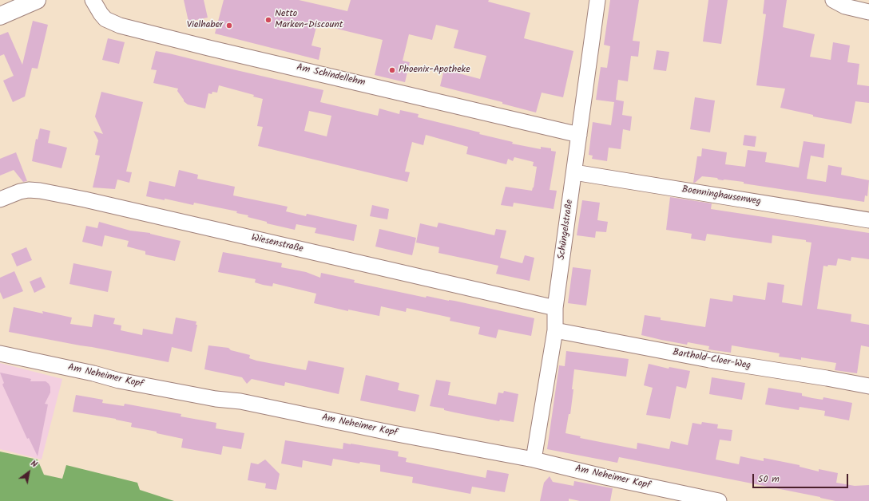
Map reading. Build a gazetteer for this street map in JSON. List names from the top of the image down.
{
  "streets": {
    "street": [
      "Am Schindellehm",
      "Boenninghausenweg",
      "Schüngelstraße",
      "Wiesenstraße",
      "Barthold-Cloer-Weg",
      "Am Neheimer Kopf"
    ]
  },
  "crossings": [
    ["Am Schindellehm", "Schüngelstraße"],
    ["Boenninghausenweg", "Schüngelstraße"],
    ["Schüngelstraße", "Wiesenstraße"],
    ["Schüngelstraße", "Barthold-Cloer-Weg"],
    ["Schüngelstraße", "Am Neheimer Kopf"]
  ],
  "places": ["Netto Marken-Discount", "Vielhaber", "Phoenix-Apotheke"],
  "scale_bar": "50 m",
  "north": "top right"
}
